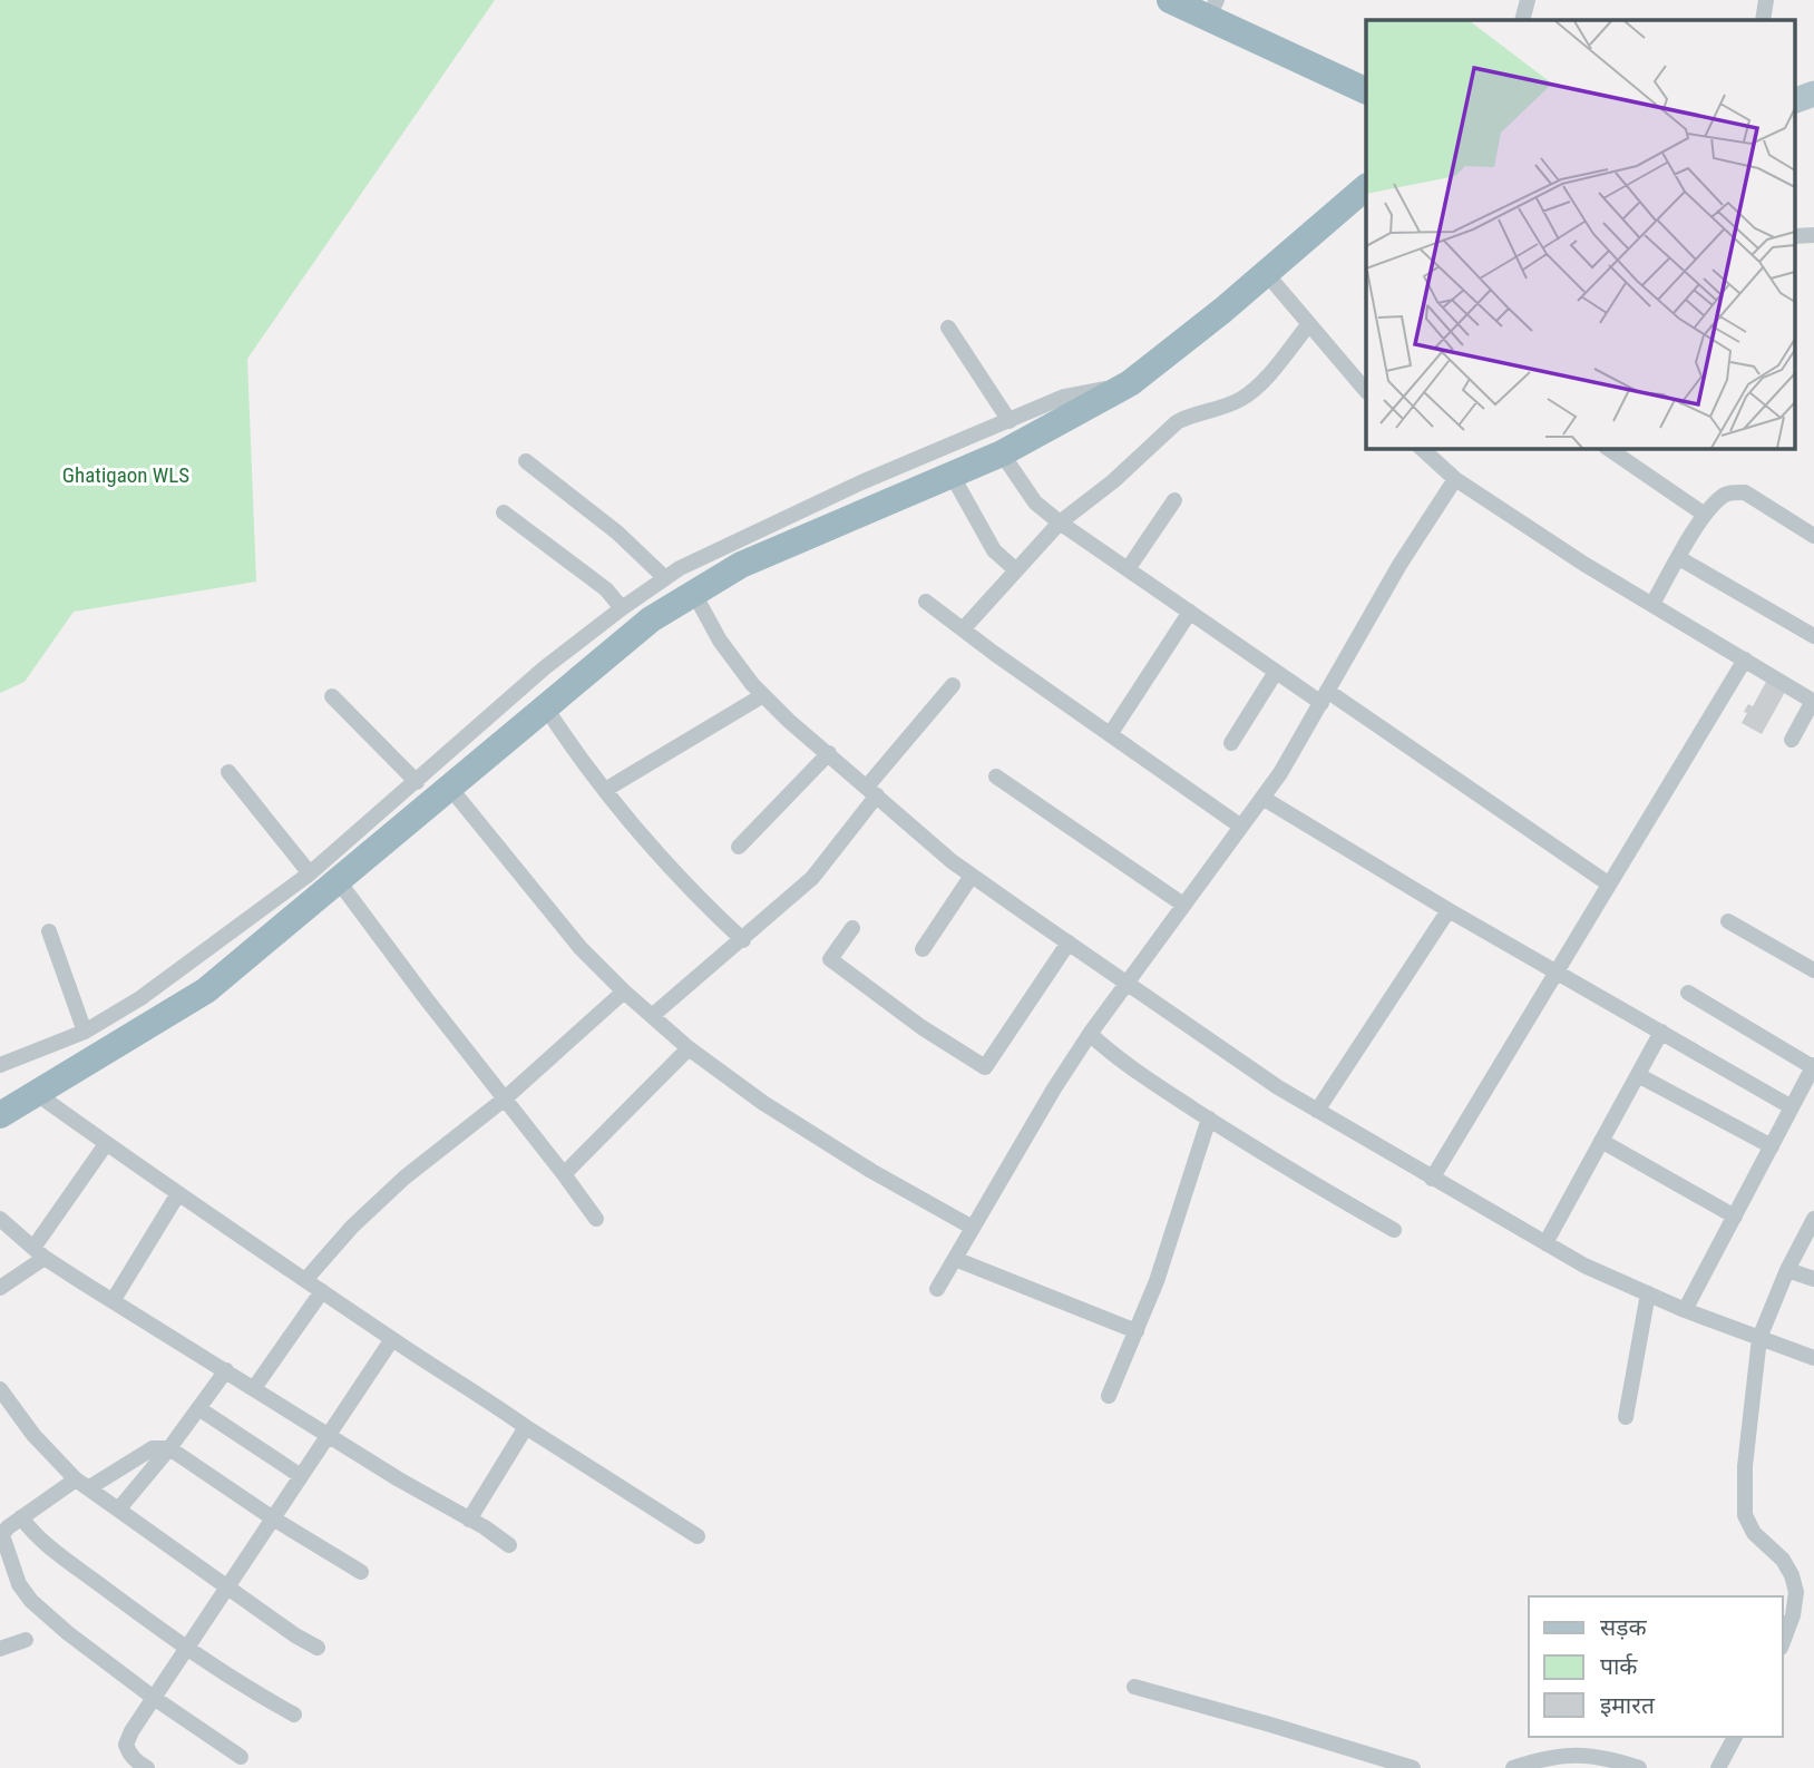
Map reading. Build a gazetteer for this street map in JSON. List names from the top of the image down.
{
  "parks": ["Ghatigaon WLS"],
  "legend": ["सड़क", "पार्क", "इमारत"]
}
